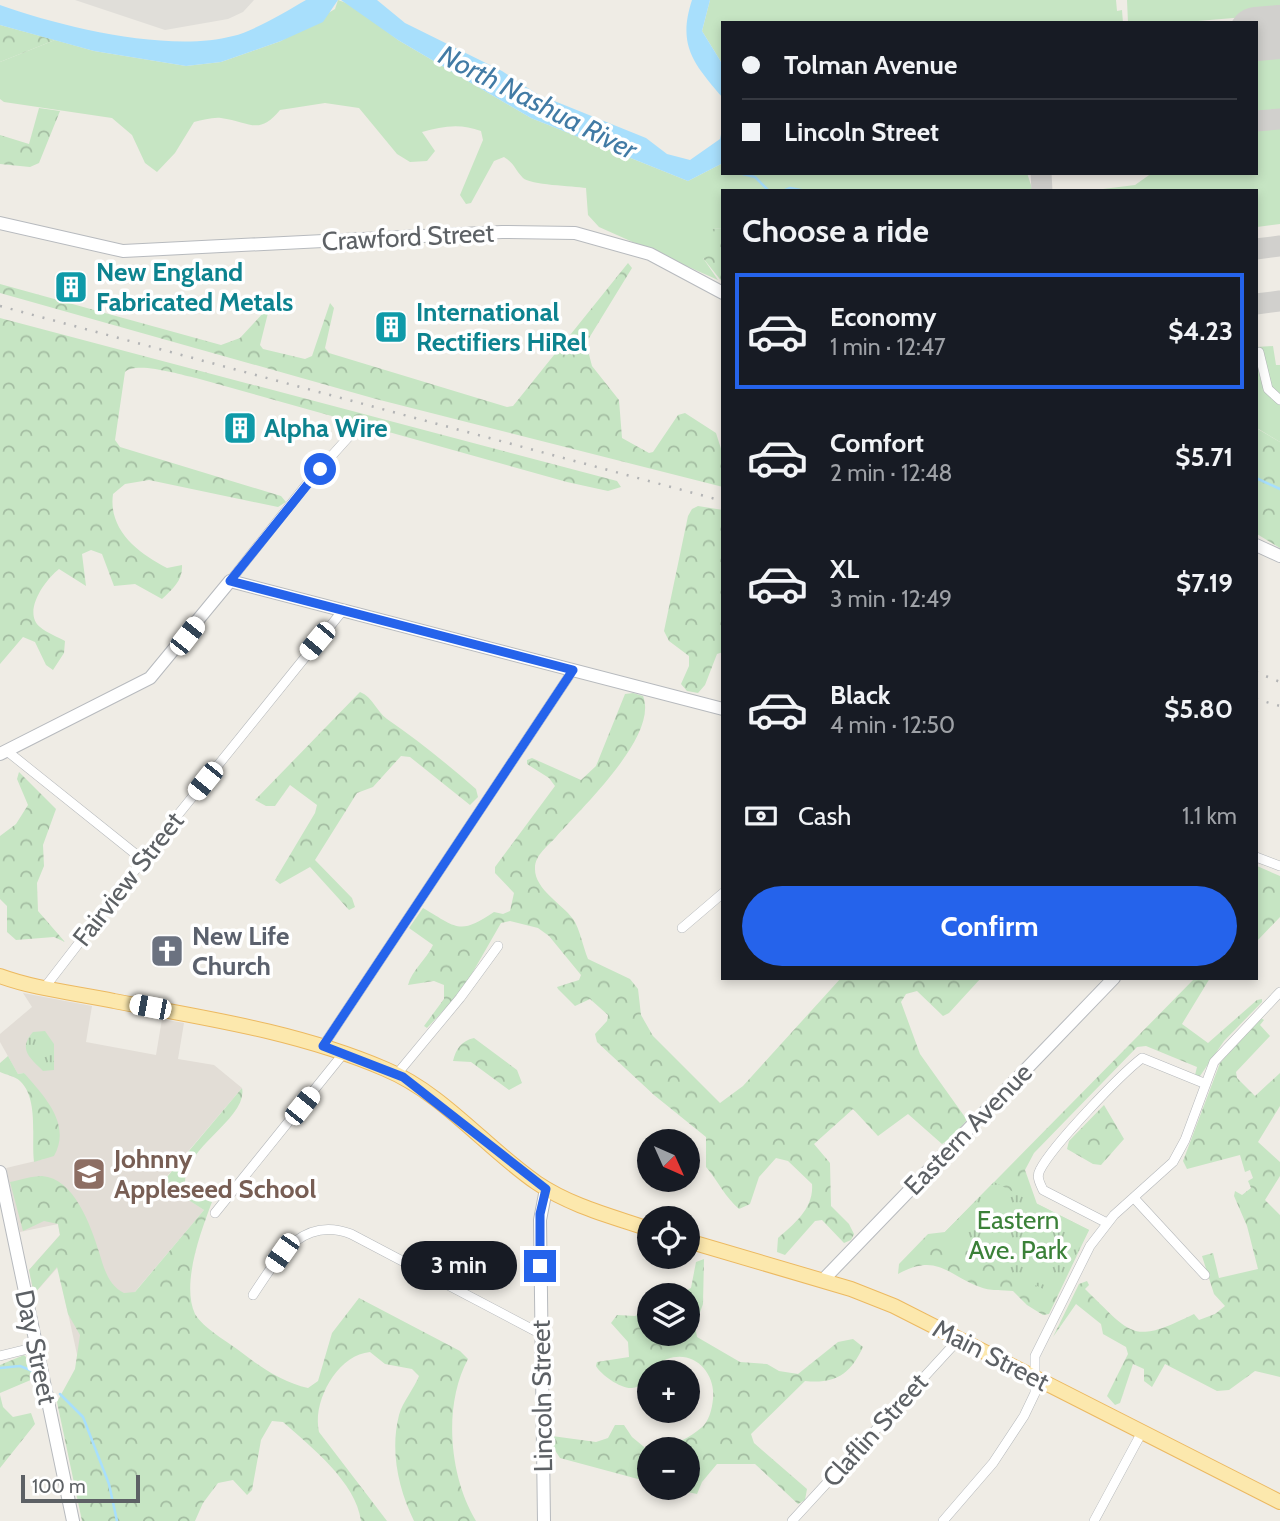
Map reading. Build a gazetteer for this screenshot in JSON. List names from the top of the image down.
{
  "streets": {
    "main road": ["Main Street"],
    "street": [
      "Crawford Street",
      "Fairview Street",
      "Eastern Avenue",
      "Day Street",
      "Lincoln Street",
      "Claflin Street"
    ]
  },
  "crossings": [
    ["Eastern Avenue", "Main Street"],
    ["Main Street", "Claflin Street"]
  ],
  "water": ["North Nashua River"],
  "parks": ["Eastern Ave. Park"],
  "places": {
    "building": ["New England Fabricated Metals", "International Rectifiers HiRel", "Alpha Wire"],
    "church": ["New Life Church"],
    "school or university": ["Johnny Appleseed School"]
  },
  "scale_bar": "100 m",
  "north": "bottom right",
  "page": {
    "banner": ["Tolman Avenue", "Lincoln Street"],
    "heading": "Choose a ride",
    "list": [
      {
        "name": "Economy",
        "note": "1 min · 12:47",
        "value": "$4.23"
      },
      {
        "name": "Comfort",
        "note": "2 min · 12:48",
        "value": "$5.71"
      },
      {
        "name": "XL",
        "note": "3 min · 12:49",
        "value": "$7.19"
      },
      {
        "name": "Black",
        "note": "4 min · 12:50",
        "value": "$5.80"
      }
    ],
    "pay": ["Cash", "1.1 km"],
    "buttons": "Confirm",
    "map_buttons": ["+", "−"],
    "bubble": "3 min",
    "scale": "100 m"
  }
}
